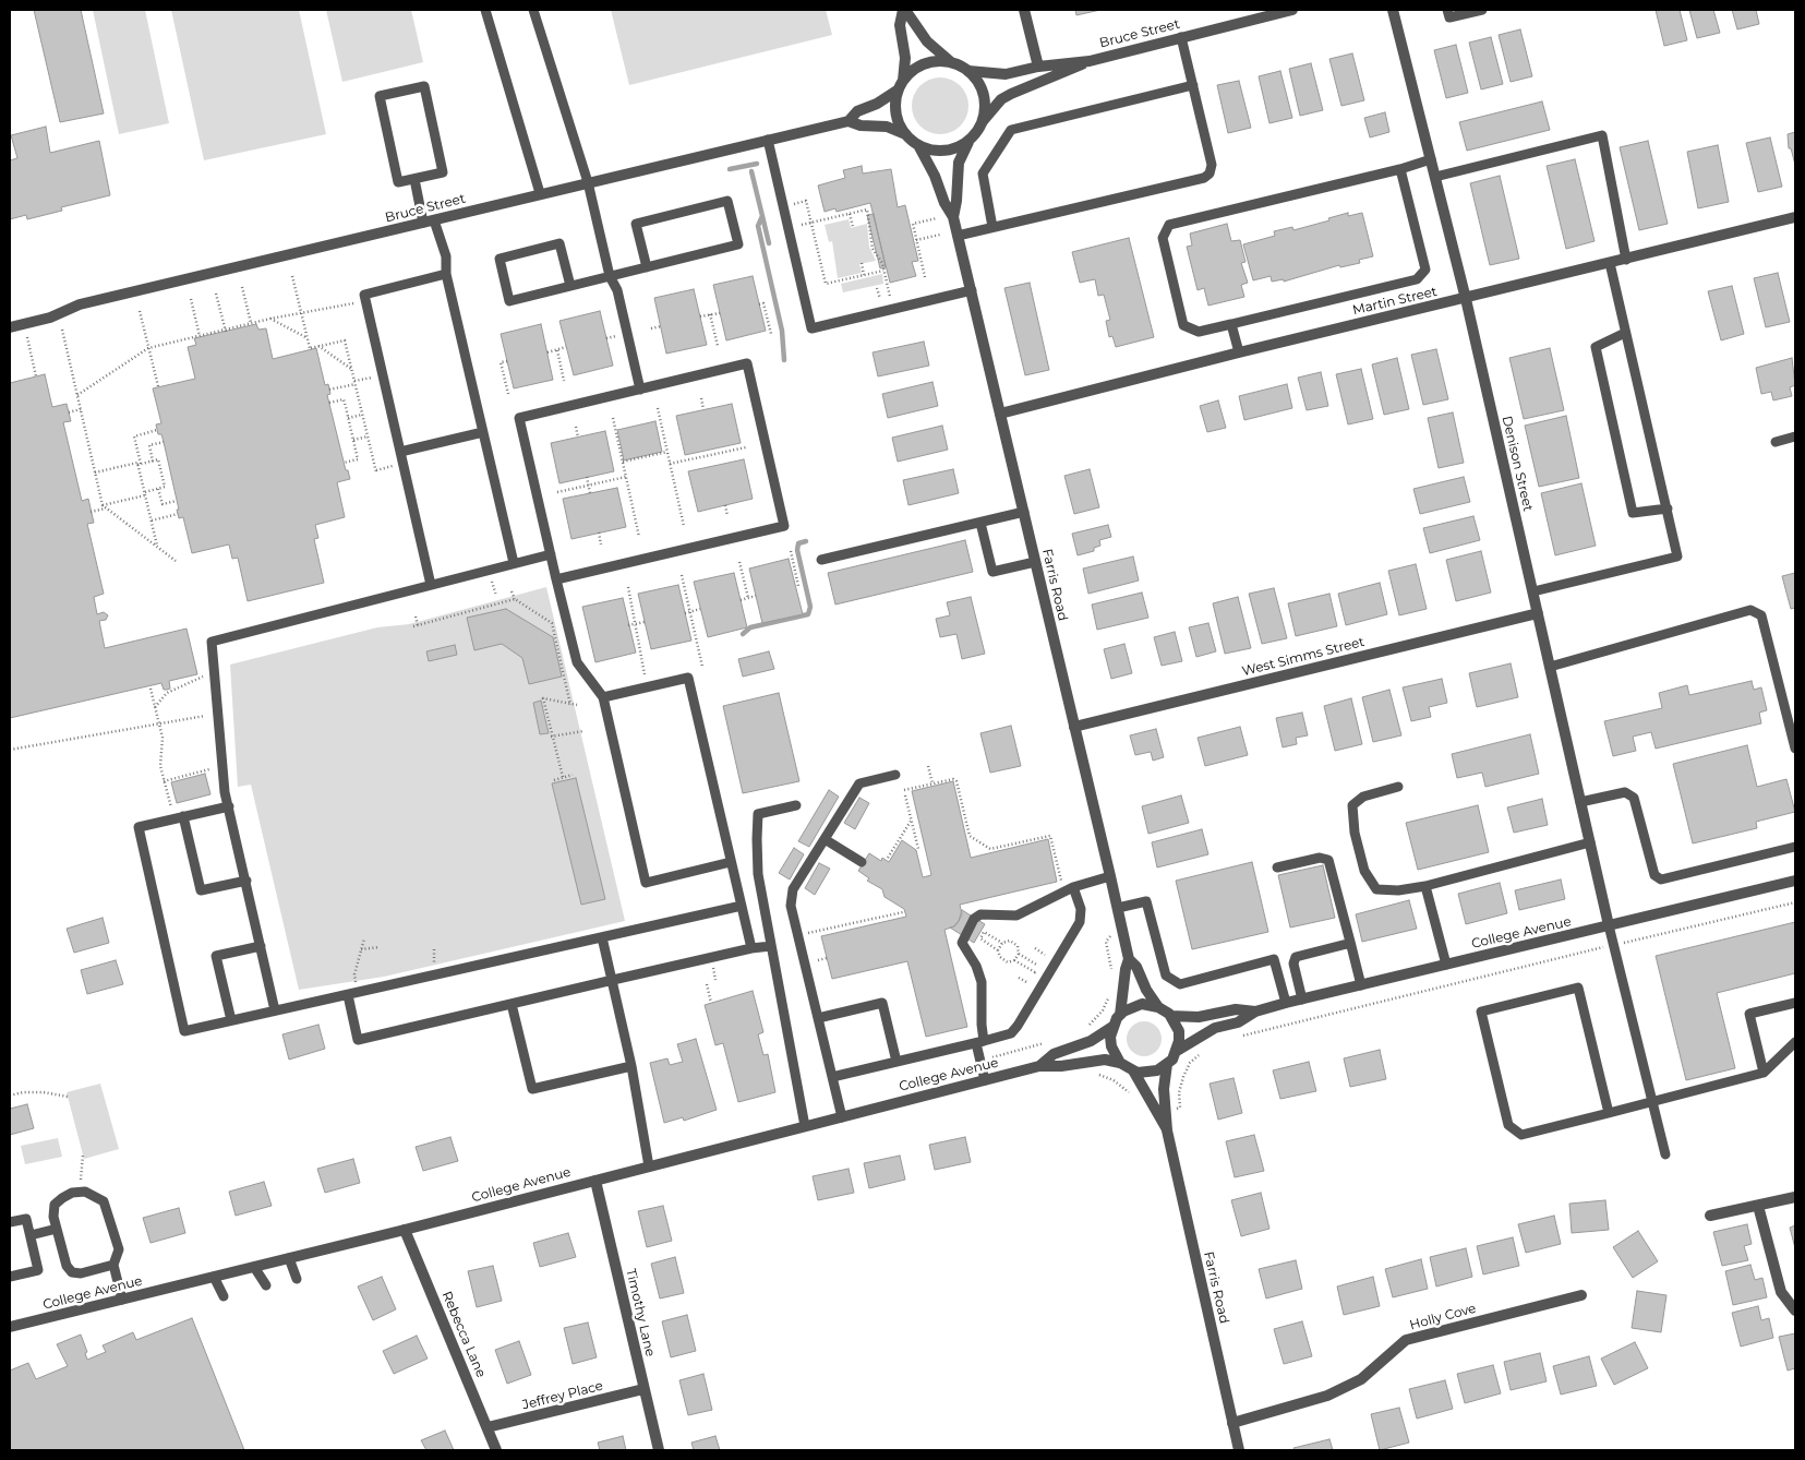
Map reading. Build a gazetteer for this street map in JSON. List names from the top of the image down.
{
  "streets": {
    "street": [
      "Bruce Street",
      "Martin Street",
      "Denison Street",
      "Farris Road",
      "West Simms Street",
      "College Avenue",
      "Timothy Lane",
      "Holly Cove",
      "Rebecca Lane",
      "Jeffrey Place"
    ]
  },
  "crossings": [
    ["Bruce Street", "Farris Road"],
    ["Martin Street", "Denison Street"],
    ["Martin Street", "Farris Road"],
    ["Denison Street", "West Simms Street"],
    ["Denison Street", "College Avenue"],
    ["Farris Road", "West Simms Street"],
    ["Farris Road", "College Avenue"],
    ["Farris Road", "Holly Cove"],
    ["College Avenue", "Timothy Lane"],
    ["College Avenue", "Rebecca Lane"],
    ["Timothy Lane", "Jeffrey Place"],
    ["Rebecca Lane", "Jeffrey Place"]
  ]
}
